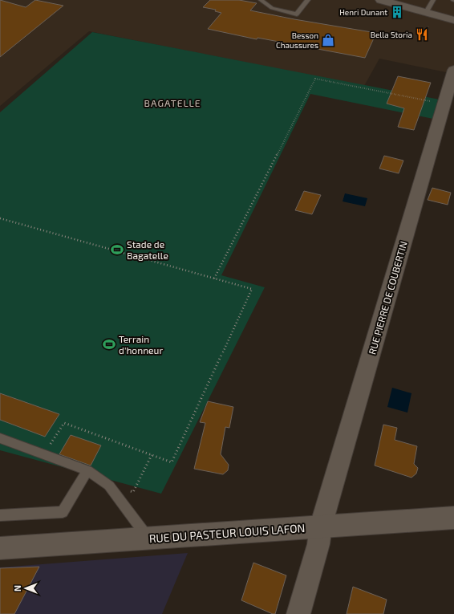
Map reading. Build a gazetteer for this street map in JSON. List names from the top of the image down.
{
  "streets": {
    "street": ["RUE PIERRE DE COUBERTIN", "RUE DU PASTEUR LOUIS LAFON"]
  },
  "crossings": [
    ["RUE PIERRE DE COUBERTIN", "RUE DU PASTEUR LOUIS LAFON"]
  ],
  "districts": ["BAGATELLE"],
  "places": {
    "building": ["Henri Dunant"],
    "restaurant": ["Bella Storia"],
    "shop": ["Besson Chaussures"],
    "sports": ["Stade de Bagatelle", "Terrain d'honneur"]
  },
  "north": "left"
}
